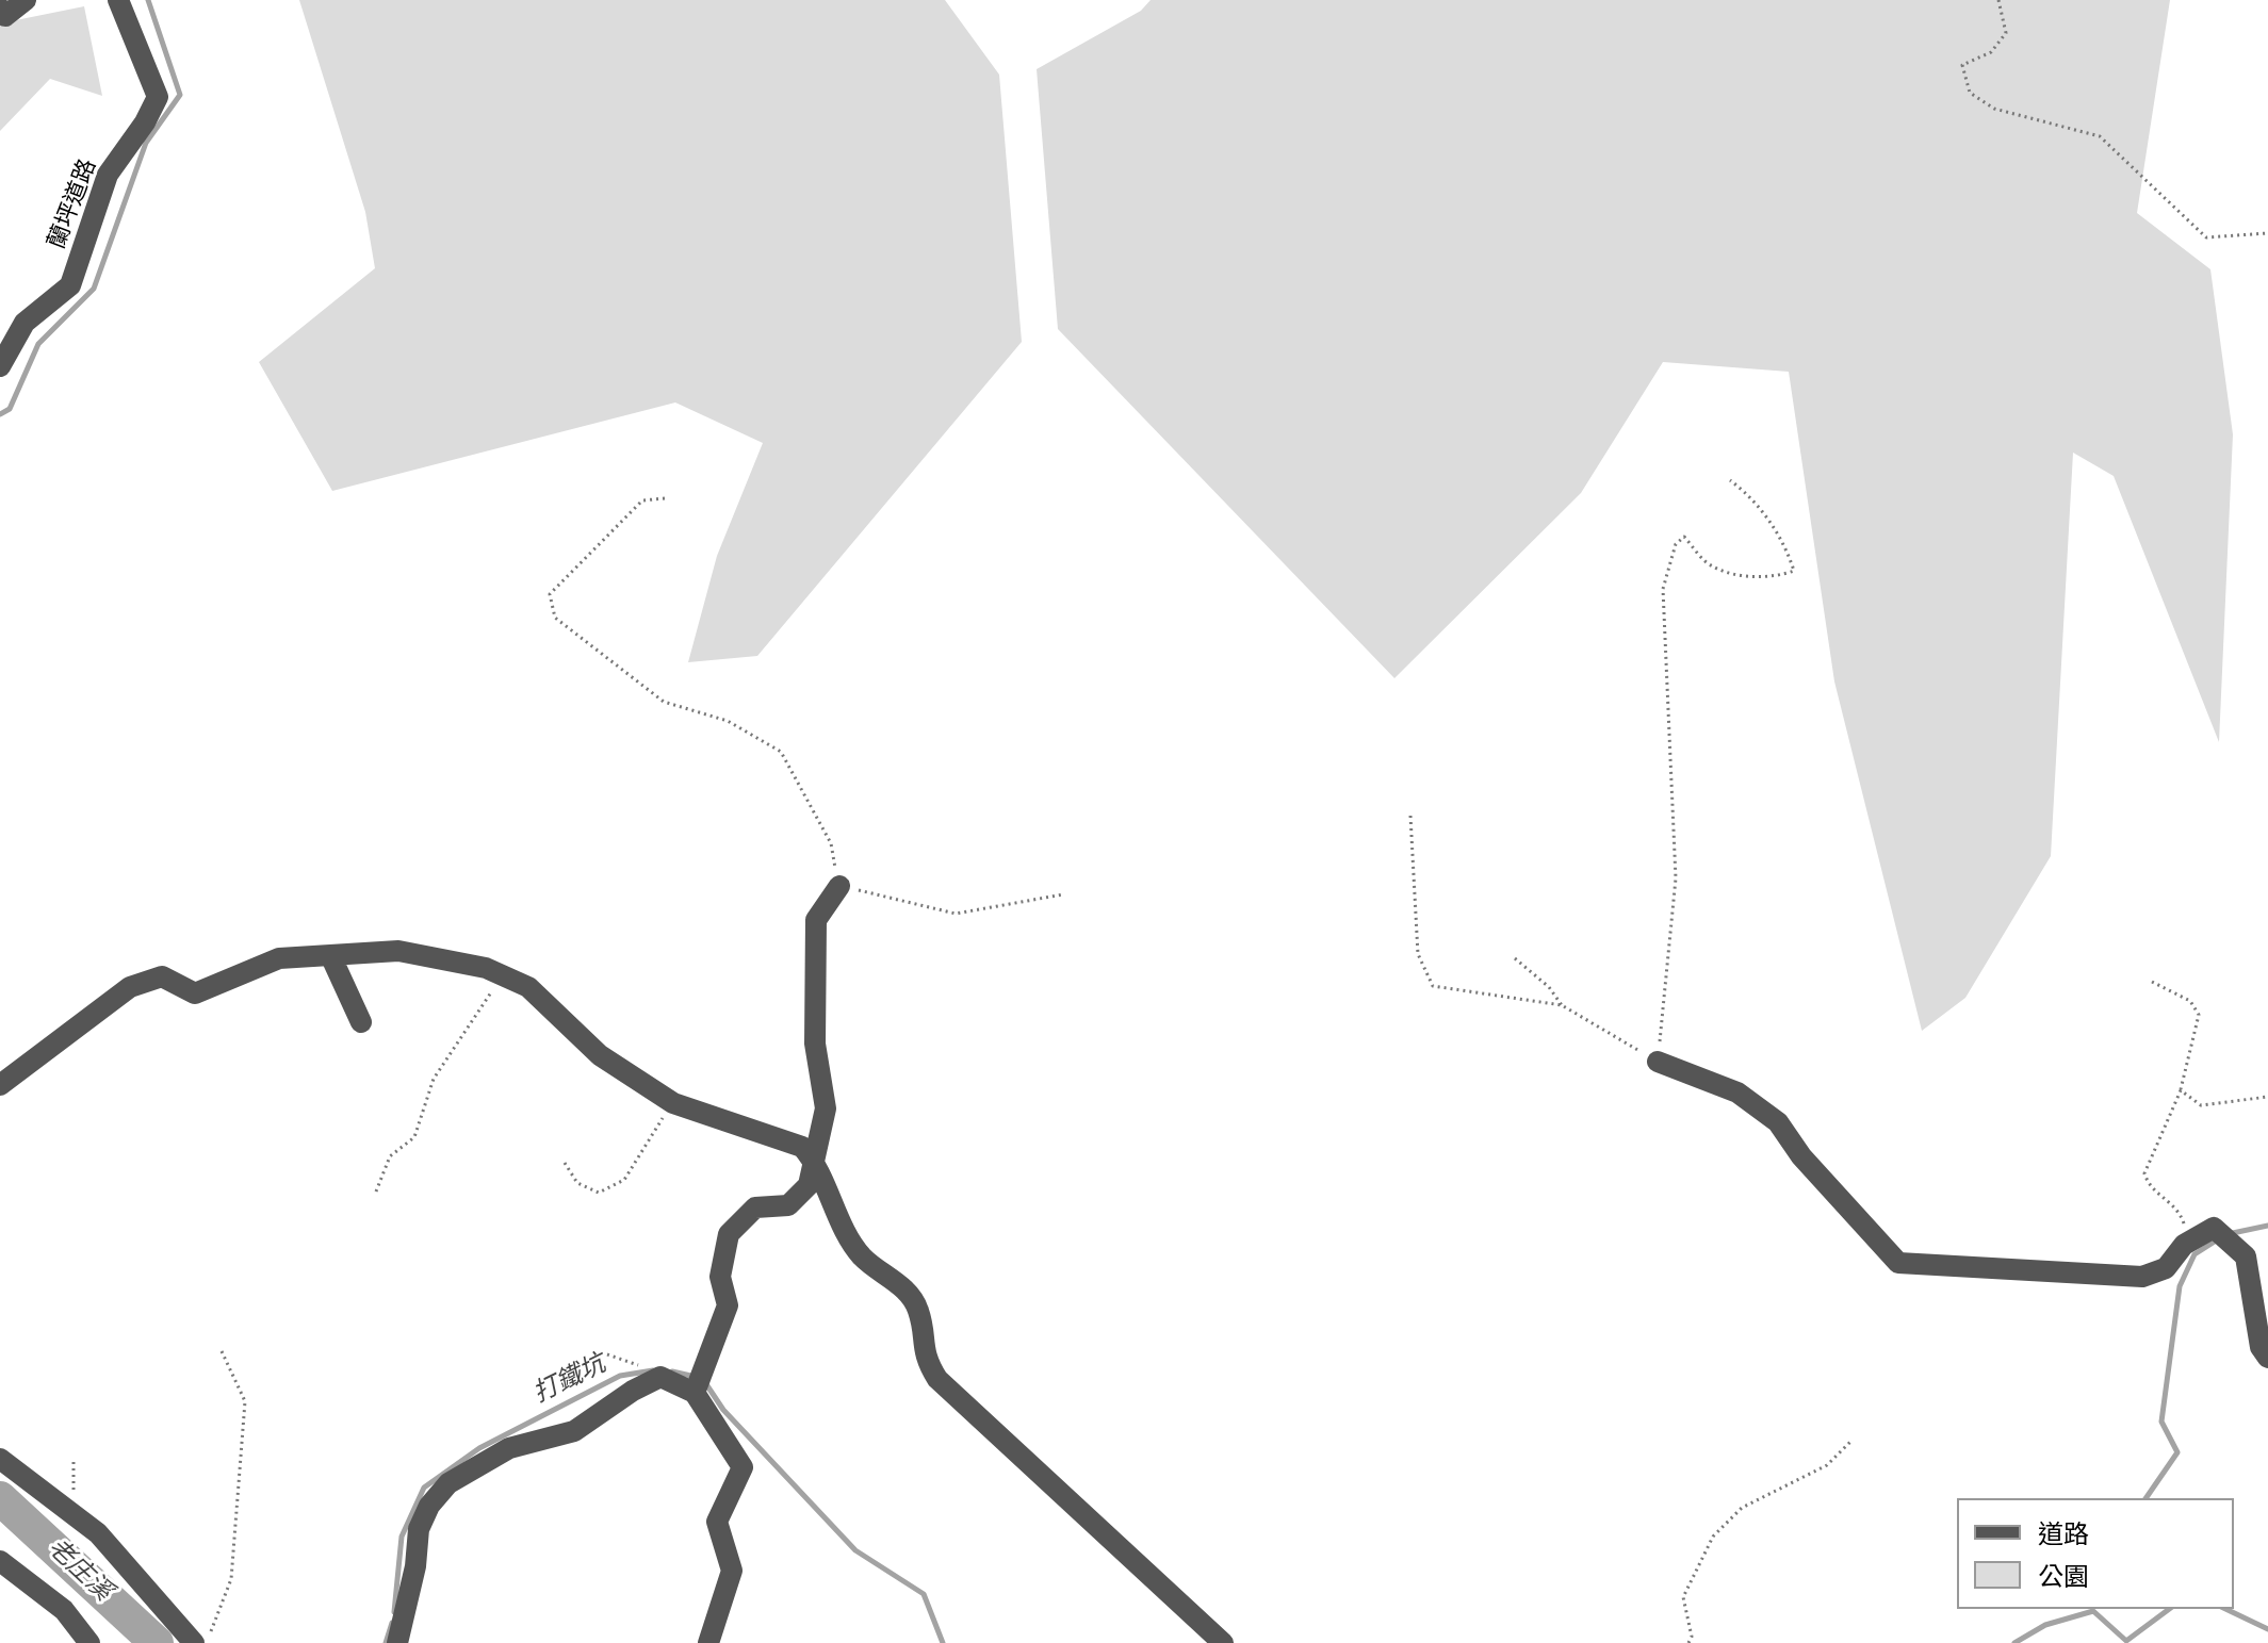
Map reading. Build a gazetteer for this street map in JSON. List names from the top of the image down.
{
  "streets": {
    "street": ["蘭坪道路"]
  },
  "water": ["打鐵坑", "老庄溪"],
  "legend": ["道路", "公園"]
}
